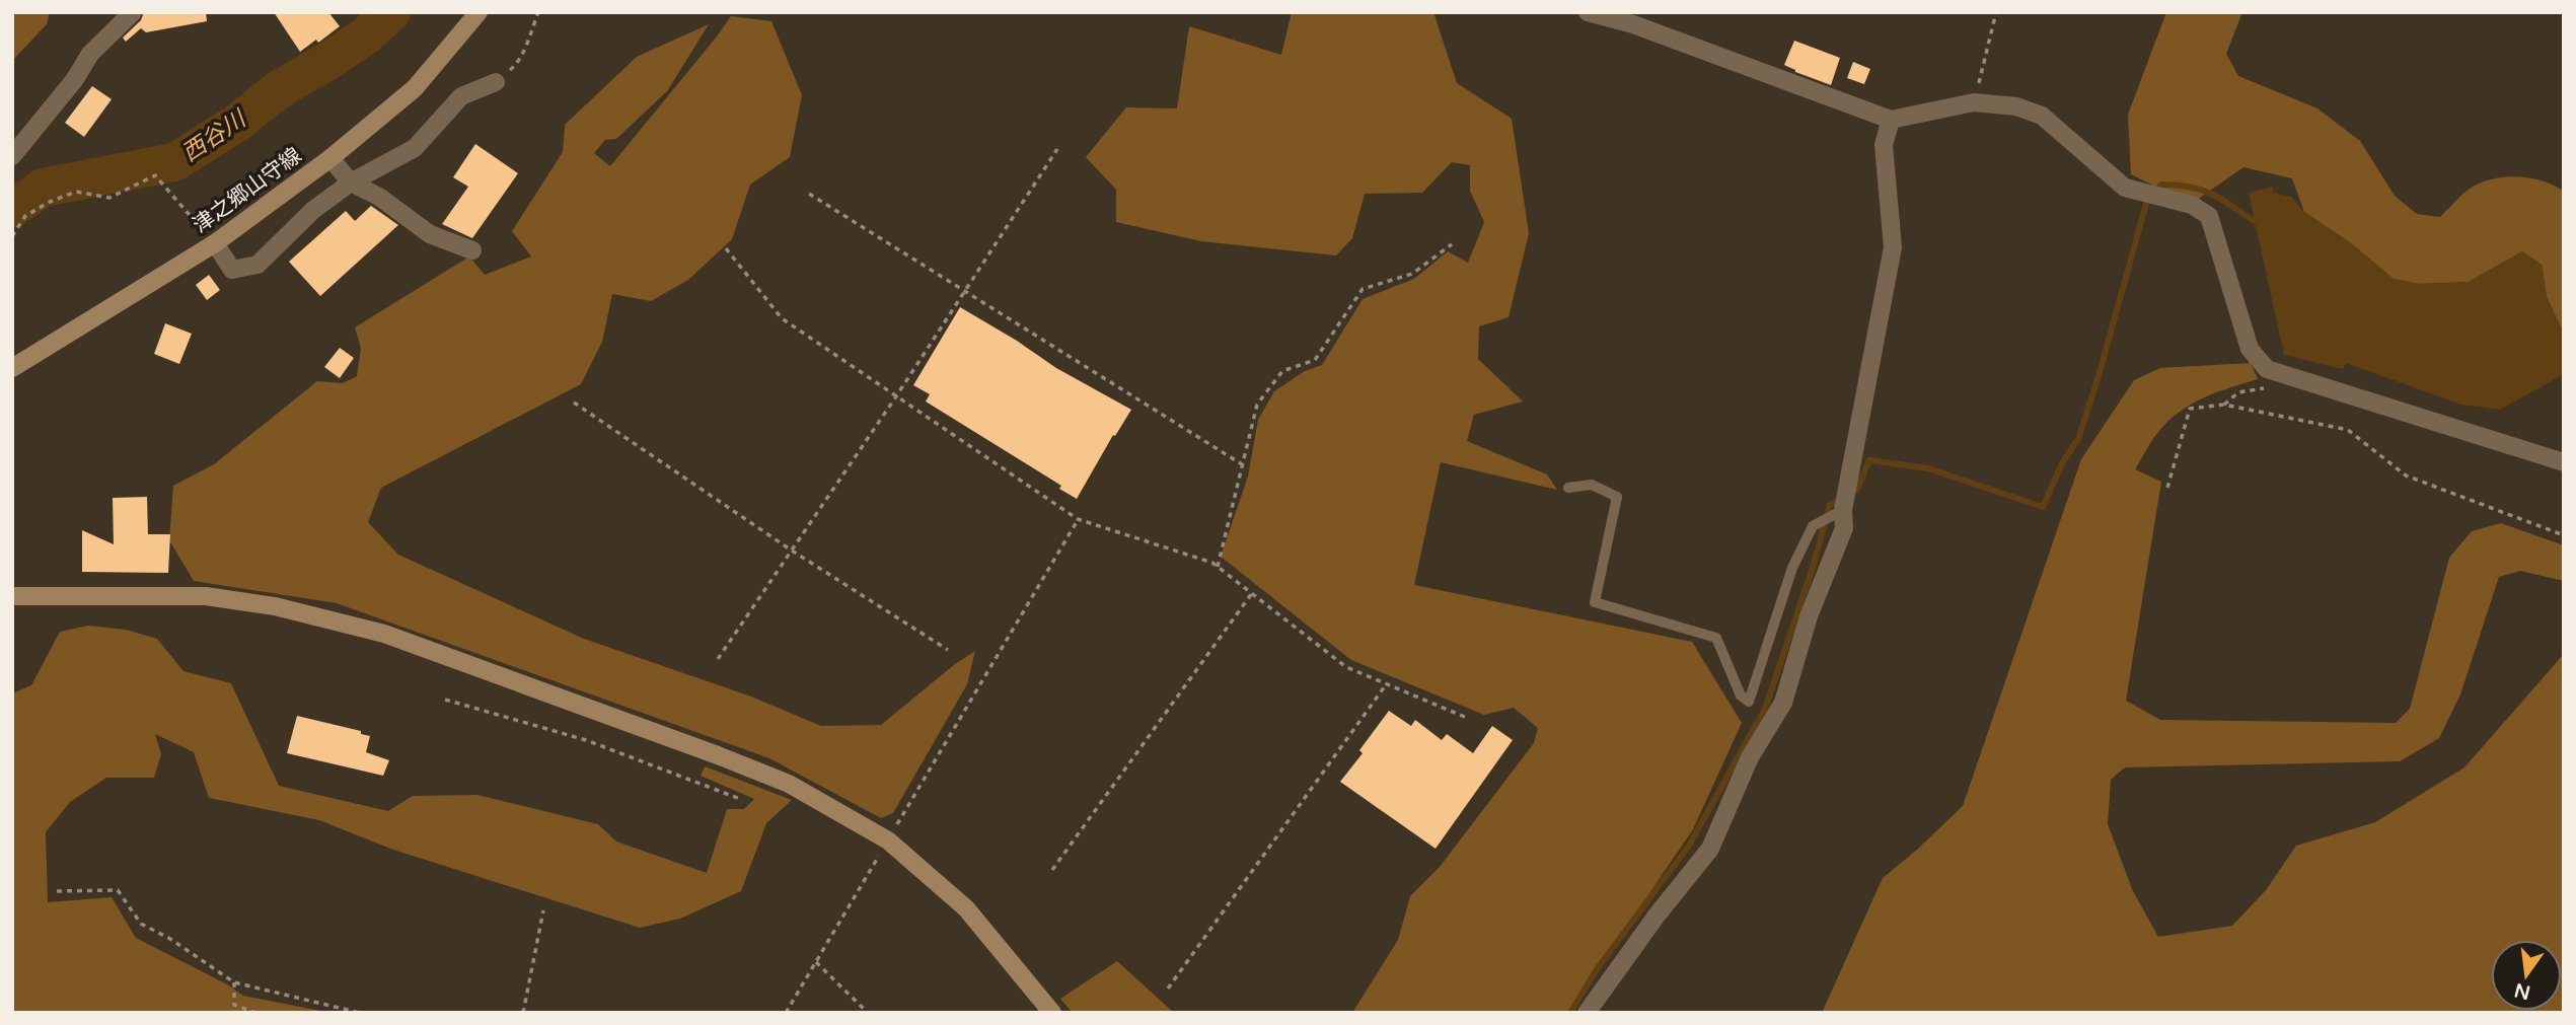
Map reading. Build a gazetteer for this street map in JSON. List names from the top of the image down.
{
  "streets": {
    "street": ["津之郷山守線"]
  },
  "water": ["西谷川"],
  "north": "bottom"
}
